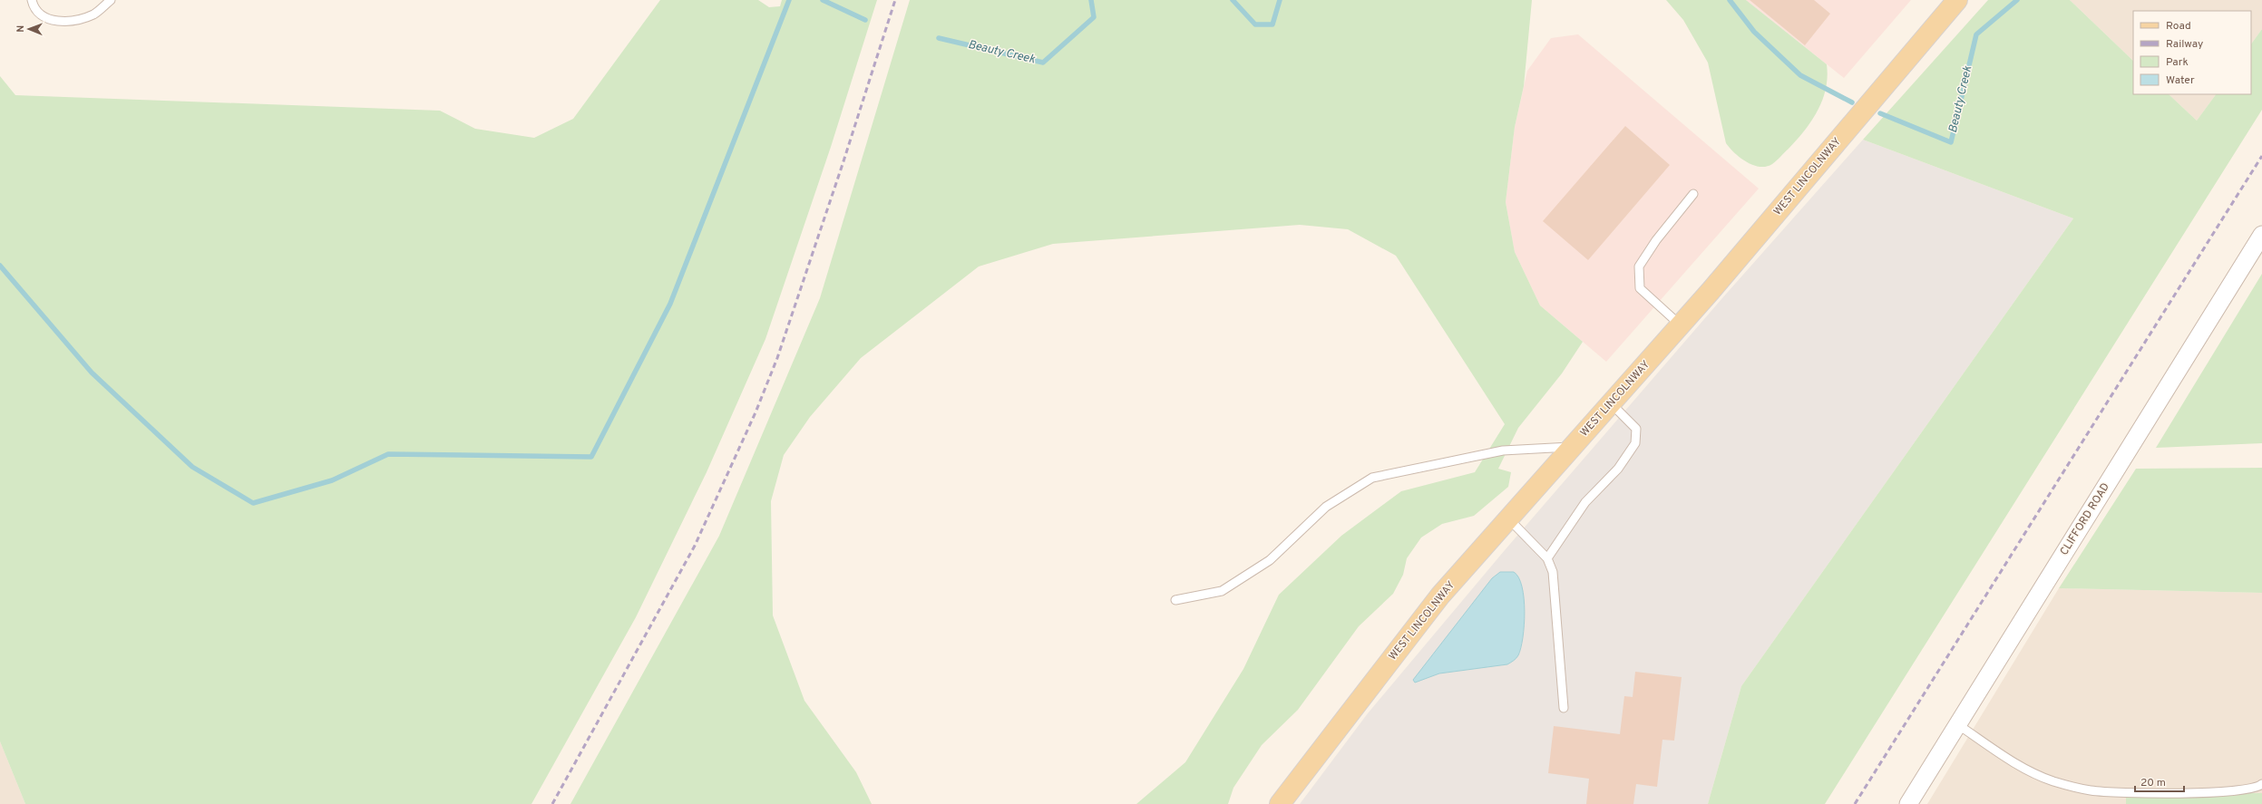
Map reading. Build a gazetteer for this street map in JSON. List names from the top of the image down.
{
  "streets": {
    "main road": ["WEST LINCOLNWAY"],
    "street": ["CLIFFORD ROAD"]
  },
  "water": ["Beauty Creek"],
  "legend": [
    "Road",
    "Railway",
    "Park",
    "Water"
  ],
  "scale_bar": "20 m",
  "north": "left"
}
